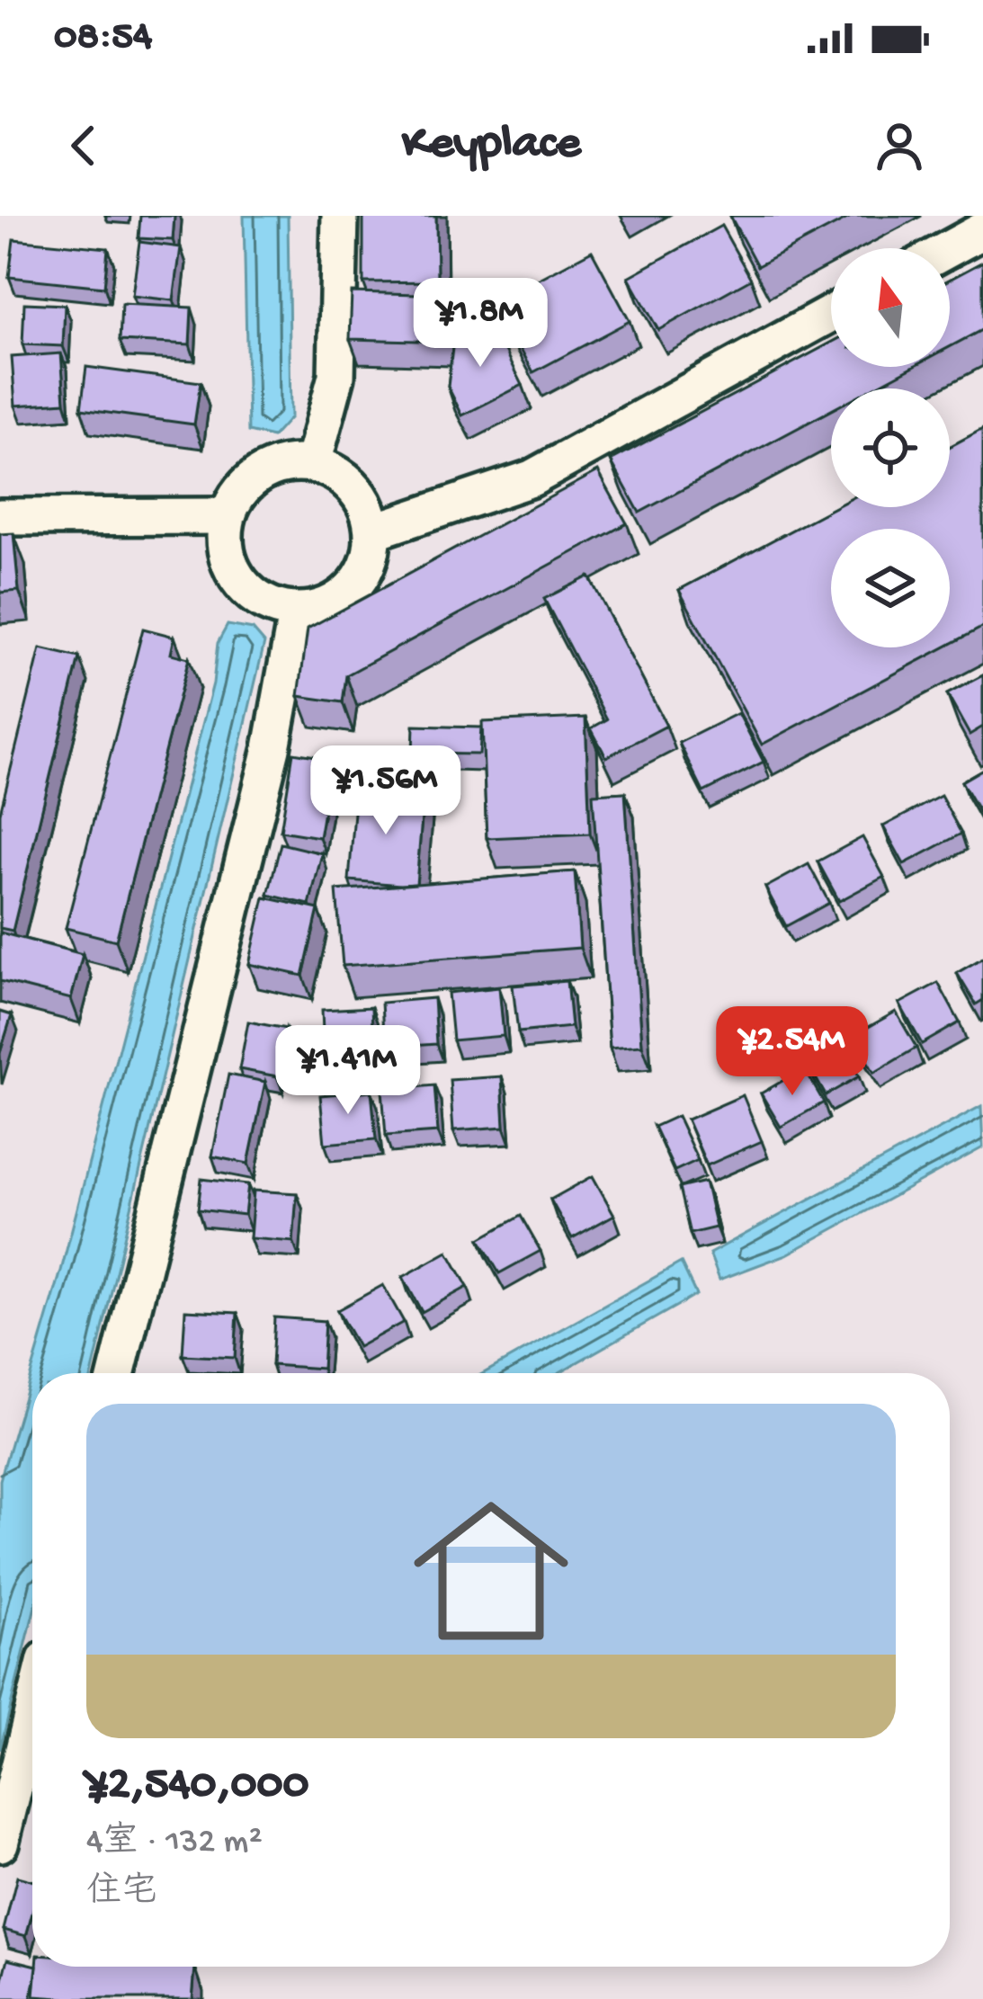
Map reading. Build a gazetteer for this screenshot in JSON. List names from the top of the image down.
{
  "north": "top",
  "page": {
    "status": "08:54",
    "header": "Keyplace",
    "price": [
      "¥1.8M",
      "¥1.56M",
      "¥2.54M",
      "¥1.41M"
    ],
    "list": [
      {
        "name": "¥2,540,000",
        "note": "4室 · 132 m² · 住宅"
      }
    ]
  }
}
